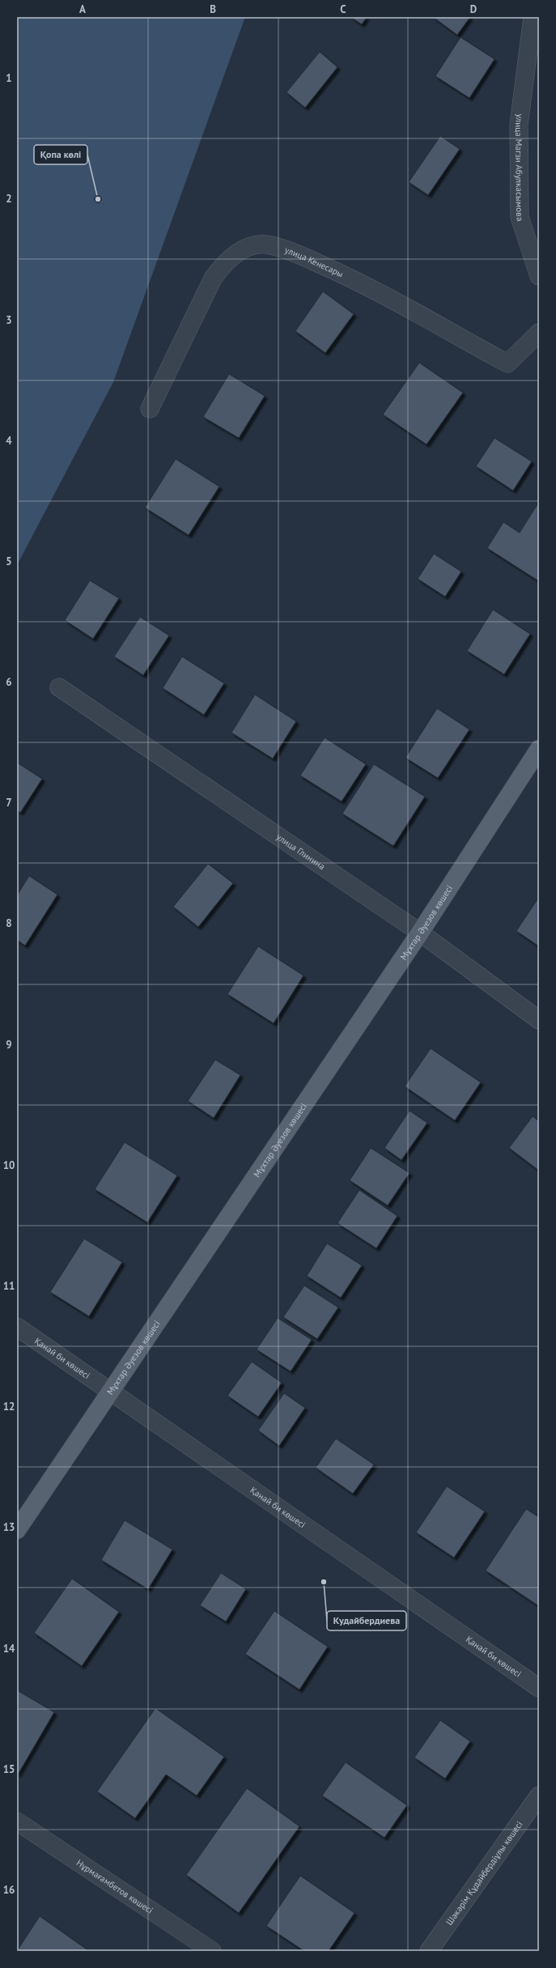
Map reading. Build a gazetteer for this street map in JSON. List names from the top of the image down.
{
  "streets": {
    "main road": ["Мұхтар Әуезов көшесі"],
    "street": [
      "улица Магзи Абулкасымова",
      "улица Кенесары",
      "улица Глинина",
      "Қанай би көшесі",
      "Шәкәрім Құдайбердіұлы көшесі",
      "Нұрмағамбетов көшесі"
    ]
  },
  "crossings": [
    ["улица Глинина", "Мұхтар Әуезов көшесі"],
    ["Мұхтар Әуезов көшесі", "Қанай би көшесі"]
  ],
  "places": ["Қопа көлі", "Кудайбердиева"],
  "grid": {
    "columns": [
      "A",
      "B",
      "C",
      "D"
    ],
    "rows": [
      "1",
      "2",
      "3",
      "4",
      "5",
      "6",
      "7",
      "8",
      "9",
      "10",
      "11",
      "12",
      "13",
      "14",
      "15",
      "16"
    ]
  }
}
